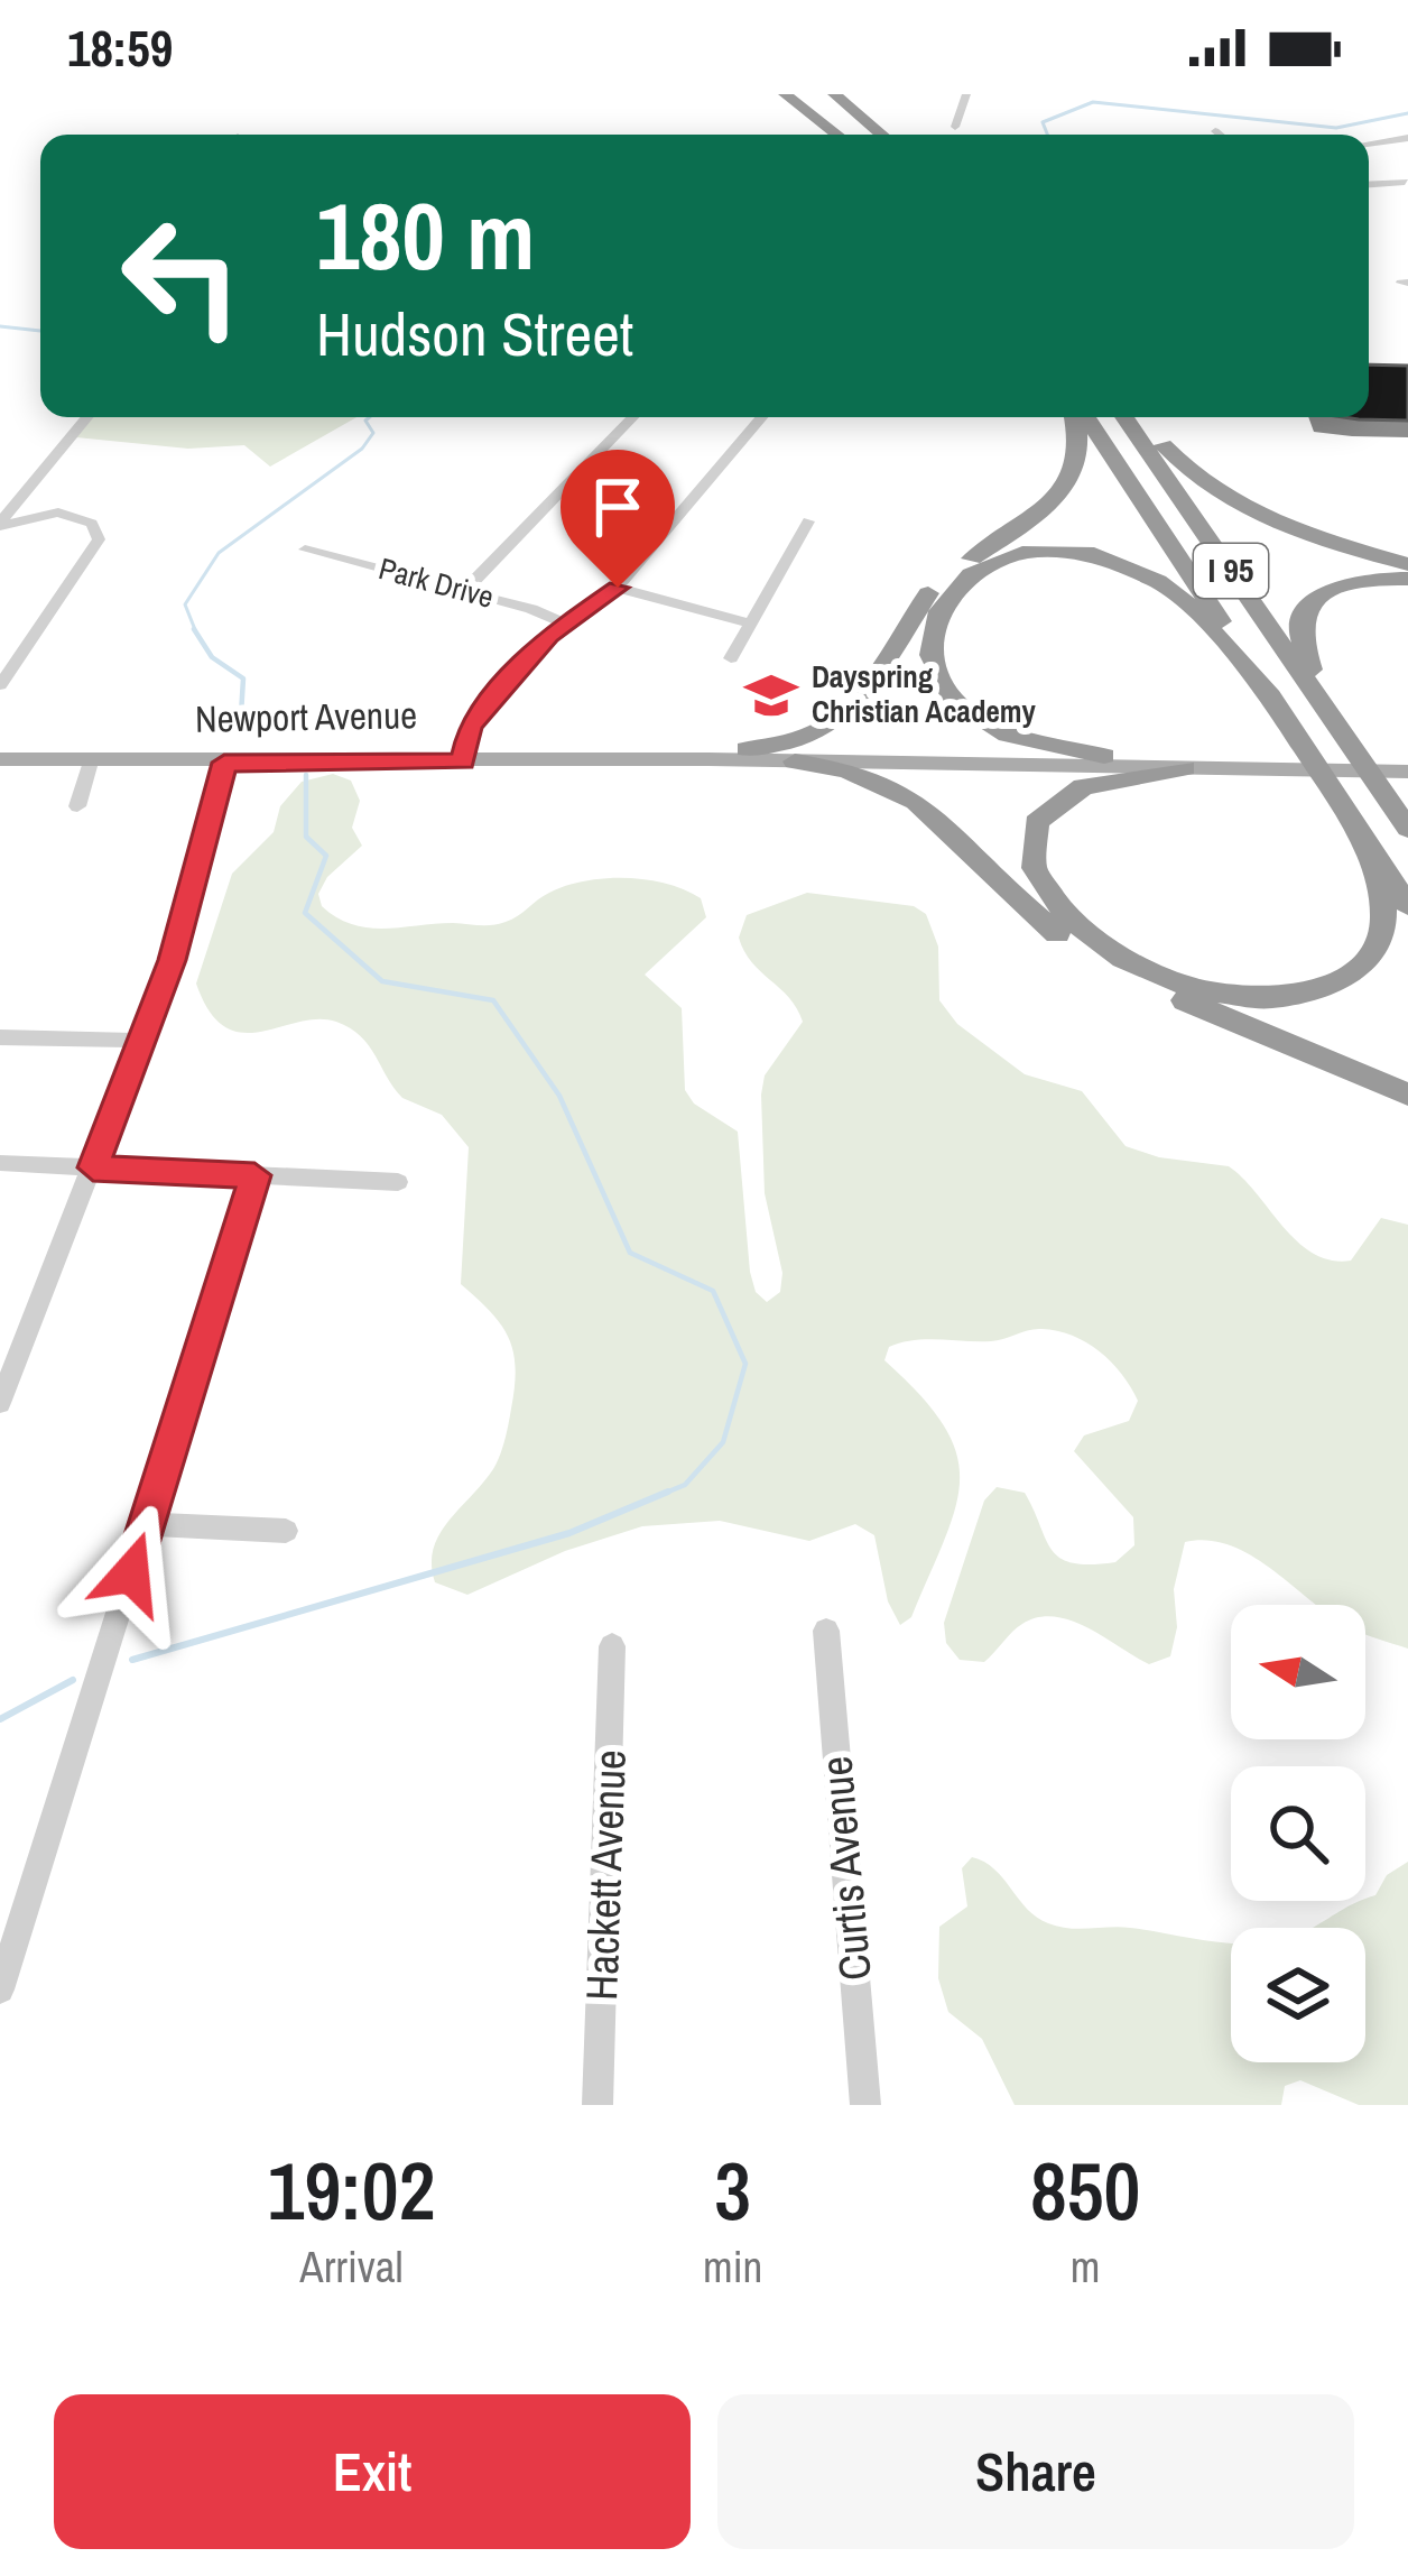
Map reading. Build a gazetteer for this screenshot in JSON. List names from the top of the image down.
{
  "streets": {
    "highway": ["I 95"],
    "main road": ["Newport Avenue"],
    "street": ["Park Drive", "Curtis Avenue", "Hackett Avenue"]
  },
  "places": {
    "school or university": ["Dayspring Christian Academy"]
  },
  "north": "left",
  "page": {
    "status": "18:59",
    "turn": ["180 m", "Hudson Street"],
    "eta": [
      "19:02",
      "Arrival",
      "3",
      "min",
      "850",
      "m"
    ],
    "buttons": ["Exit", "Share"]
  }
}
